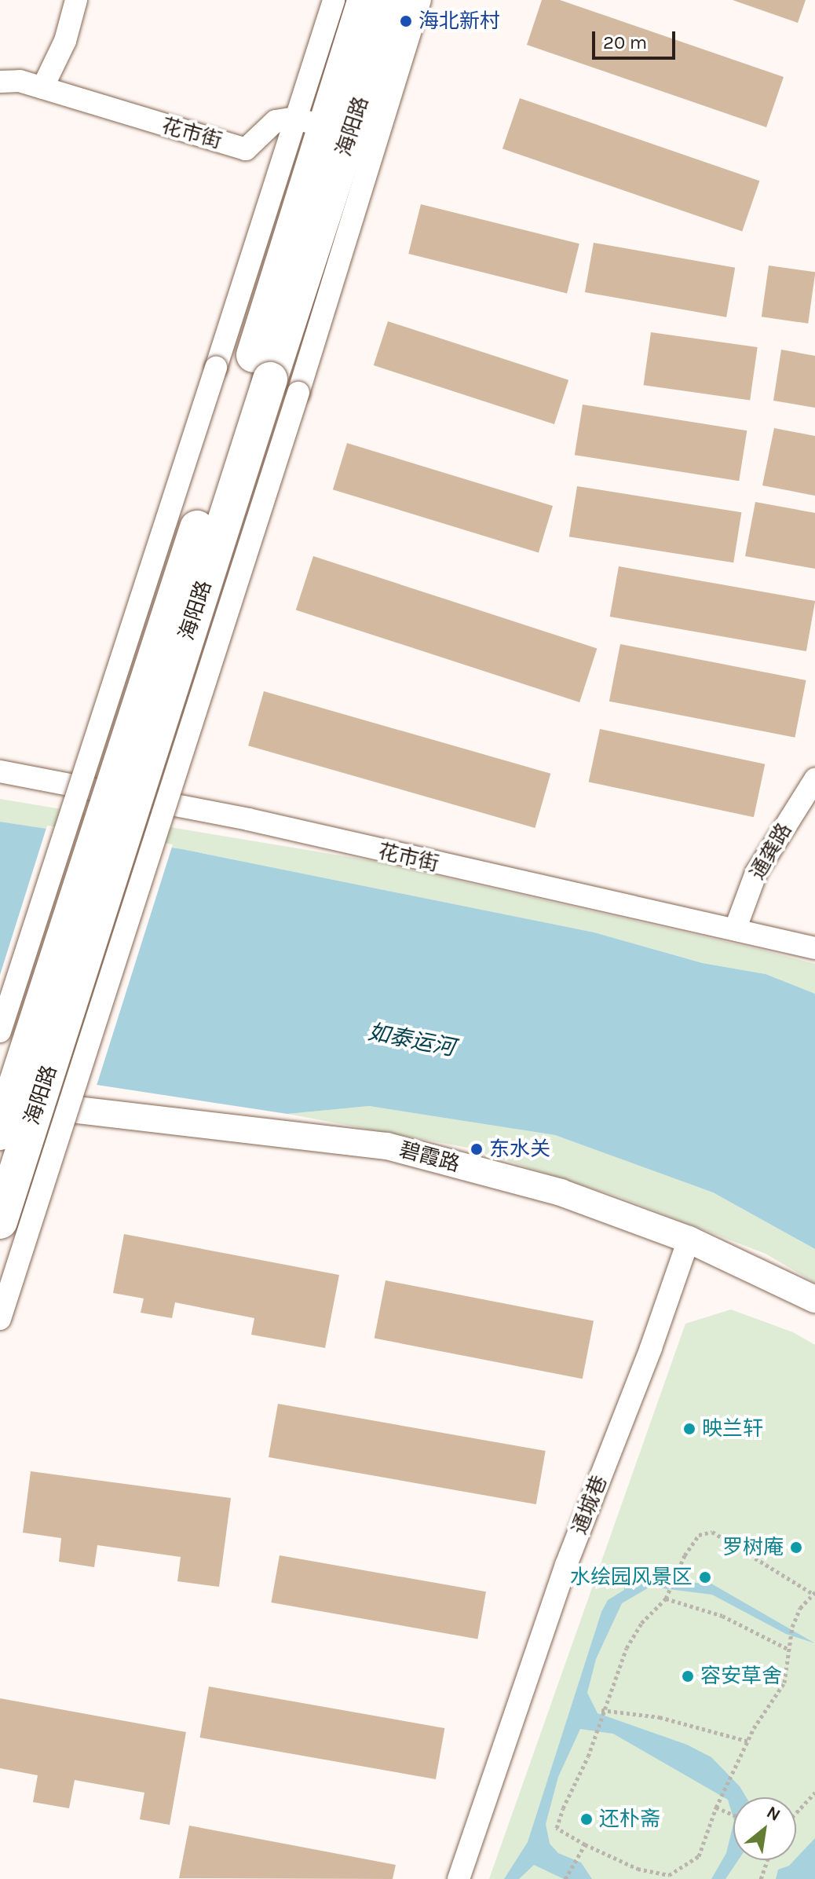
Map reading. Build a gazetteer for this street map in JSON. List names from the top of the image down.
{
  "streets": {
    "main road": ["海阳路"],
    "street": [
      "花市街",
      "通龚路",
      "碧霞路",
      "通城巷"
    ]
  },
  "crossings": [
    ["海阳路", "花市街"],
    ["花市街", "通龚路"],
    ["碧霞路", "通城巷"]
  ],
  "water": ["如泰运河"],
  "places": [
    "海北新村",
    "东水关",
    "映兰轩",
    "罗树庵",
    "水绘园风景区",
    "容安草舍",
    "还朴斋"
  ],
  "scale_bar": "20 m",
  "north": "top right"
}
